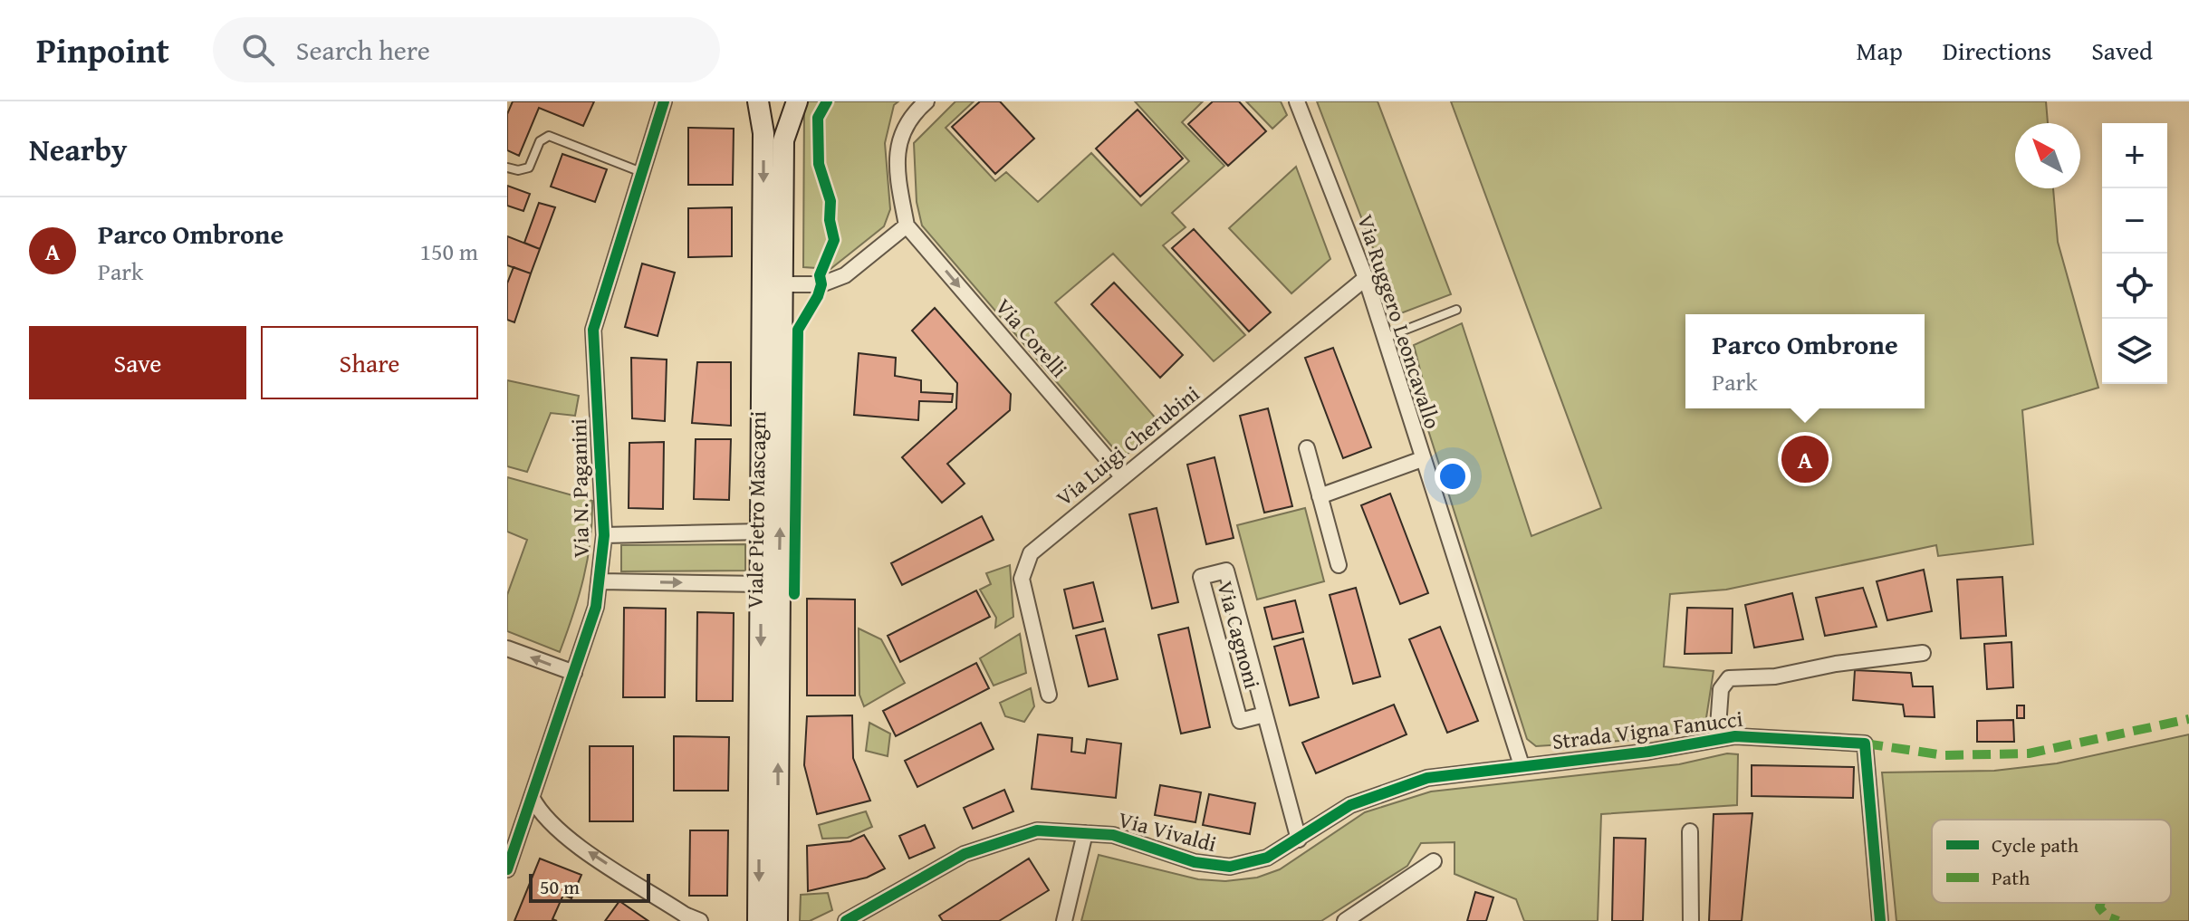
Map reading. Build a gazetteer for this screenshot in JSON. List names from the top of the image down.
{
  "streets": {
    "main road": ["Viale Pietro Mascagni"],
    "street": [
      "Via Ruggero Leoncavallo",
      "Via Corelli",
      "Via Luigi Cherubini",
      "Via N. Paganini",
      "Via Cagnoni",
      "Strada Vigna Fanucci",
      "Via Vivaldi"
    ]
  },
  "crossings": [
    ["Via Ruggero Leoncavallo", "Via Luigi Cherubini"],
    ["Via Ruggero Leoncavallo", "Strada Vigna Fanucci"],
    ["Via Ruggero Leoncavallo", "Via Vivaldi"],
    ["Via Corelli", "Via Luigi Cherubini"],
    ["Via Cagnoni", "Via Vivaldi"],
    ["Strada Vigna Fanucci", "Via Vivaldi"]
  ],
  "one_way": ["Via Corelli"],
  "legend": ["Cycle path", "Path"],
  "scale_bar": "50 m",
  "north": "top left",
  "page": {
    "header": "Pinpoint",
    "search": "Search here",
    "nav": ["Map", "Directions", "Saved"],
    "heading": "Nearby",
    "map_buttons": ["+", "−"],
    "list": [
      {
        "mark": "A",
        "name": "Parco Ombrone",
        "note": "Park",
        "value": "150 m"
      }
    ],
    "buttons": ["Save", "Share"],
    "popup": ["Parco Ombrone", "Park"],
    "pins": "A",
    "scale": "50 m"
  }
}
